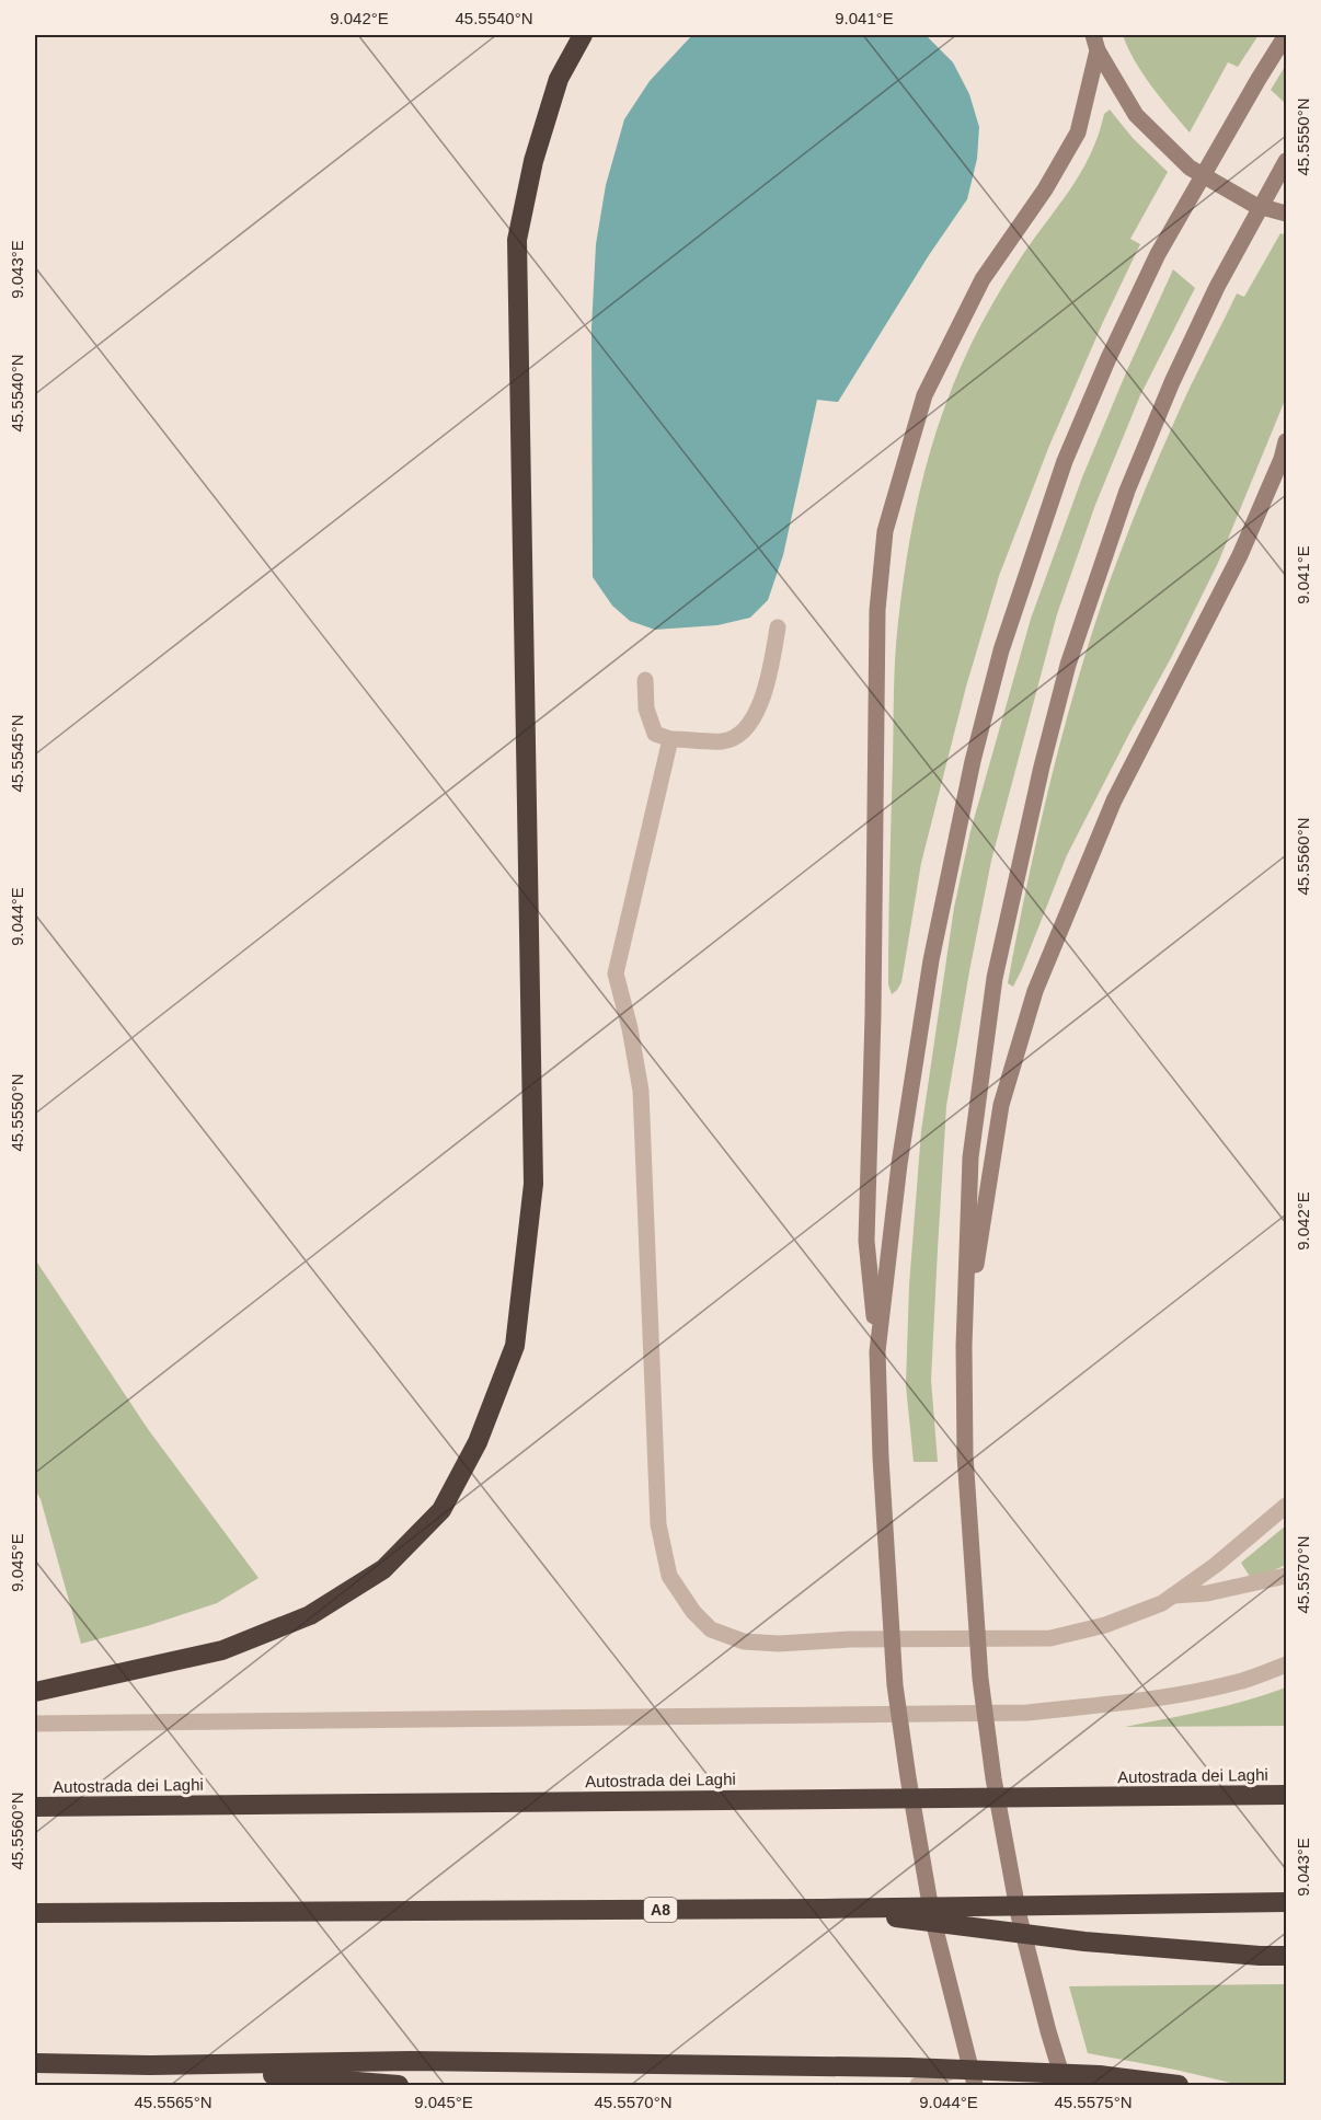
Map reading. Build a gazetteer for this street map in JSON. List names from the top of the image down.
{
  "streets": {
    "highway": ["Autostrada dei Laghi", "A8"]
  },
  "coordinates": [
    "9.042°E",
    "45.5540°N",
    "9.041°E",
    "45.5550°N",
    "9.043°E",
    "45.5545°N",
    "45.5560°N",
    "9.044°E",
    "9.045°E",
    "45.5570°N",
    "45.5565°N",
    "45.5575°N"
  ]
}
